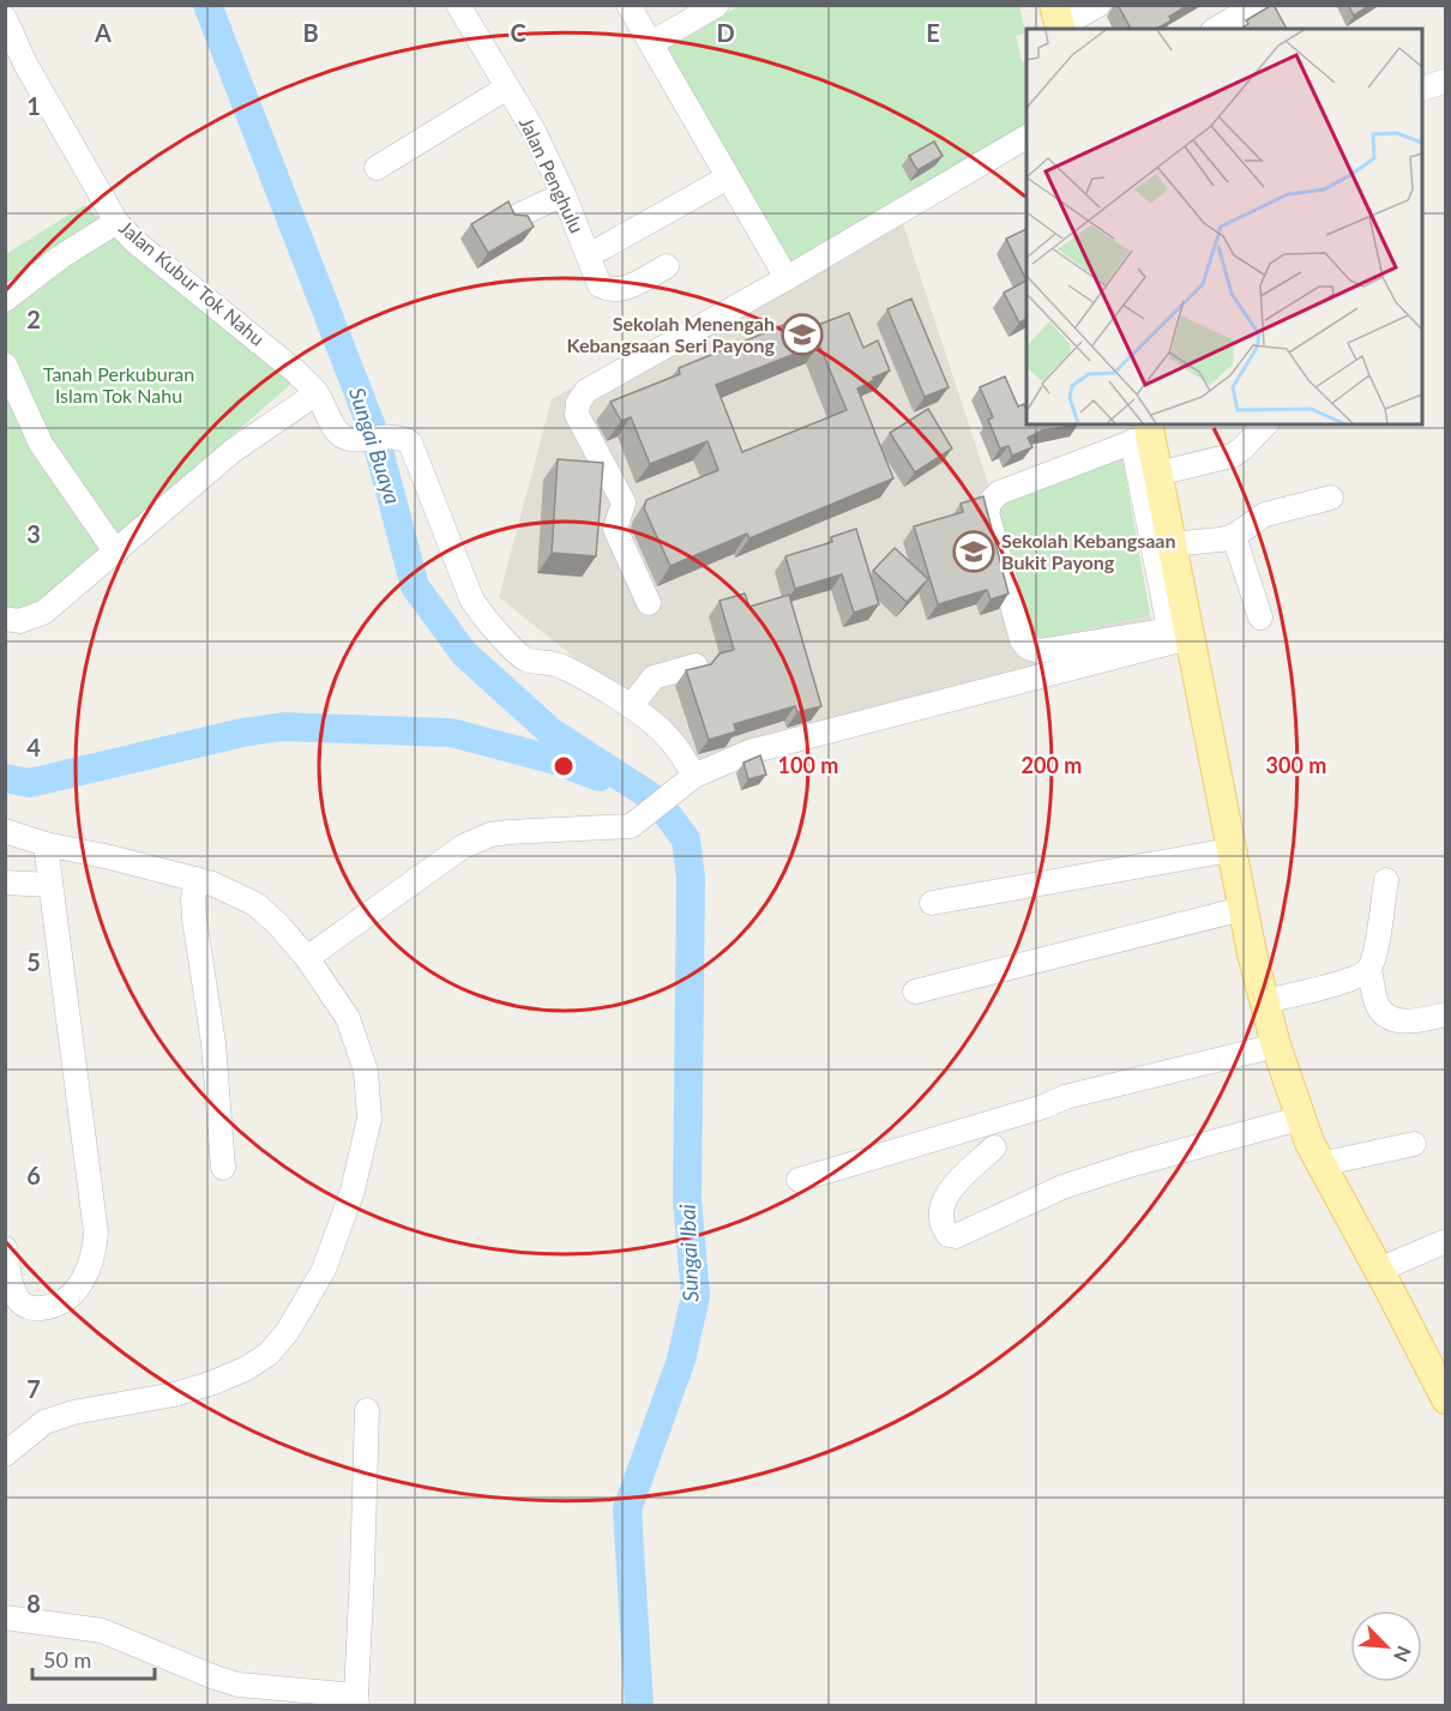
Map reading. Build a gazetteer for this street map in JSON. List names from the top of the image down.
{
  "streets": {
    "street": ["Jalan Penghulu", "Jalan Kubur Tok Nahu"]
  },
  "water": ["Sungai Buaya", "Sungai Ibai"],
  "parks": ["Tanah Perkuburan Islam Tok Nahu"],
  "places": {
    "school or university": ["Sekolah Menengah Kebangsaan Seri Payong", "Sekolah Kebangsaan Bukit Payong"]
  },
  "scale_bar": "50 m",
  "north": "bottom right",
  "grid": {
    "columns": [
      "A",
      "B",
      "C",
      "D",
      "E"
    ],
    "rows": [
      "1",
      "2",
      "3",
      "4",
      "5",
      "6",
      "7",
      "8"
    ]
  },
  "rings": ["100 m", "200 m", "300 m"]
}
